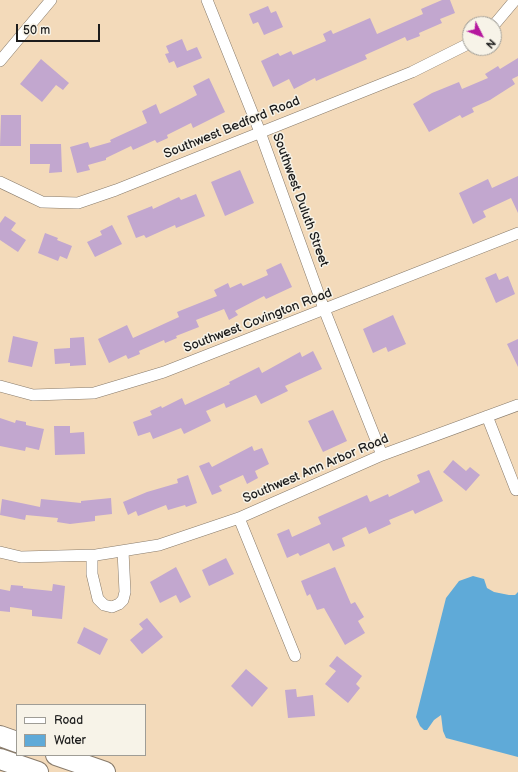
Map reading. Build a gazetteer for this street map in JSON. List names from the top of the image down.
{
  "streets": {
    "street": [
      "Southwest Bedford Road",
      "Southwest Duluth Street",
      "Southwest Covington Road",
      "Southwest Ann Arbor Road"
    ]
  },
  "crossings": [
    ["Southwest Bedford Road", "Southwest Duluth Street"],
    ["Southwest Duluth Street", "Southwest Covington Road"],
    ["Southwest Duluth Street", "Southwest Ann Arbor Road"]
  ],
  "legend": ["Road", "Water"],
  "scale_bar": "50 m",
  "north": "bottom right"
}
